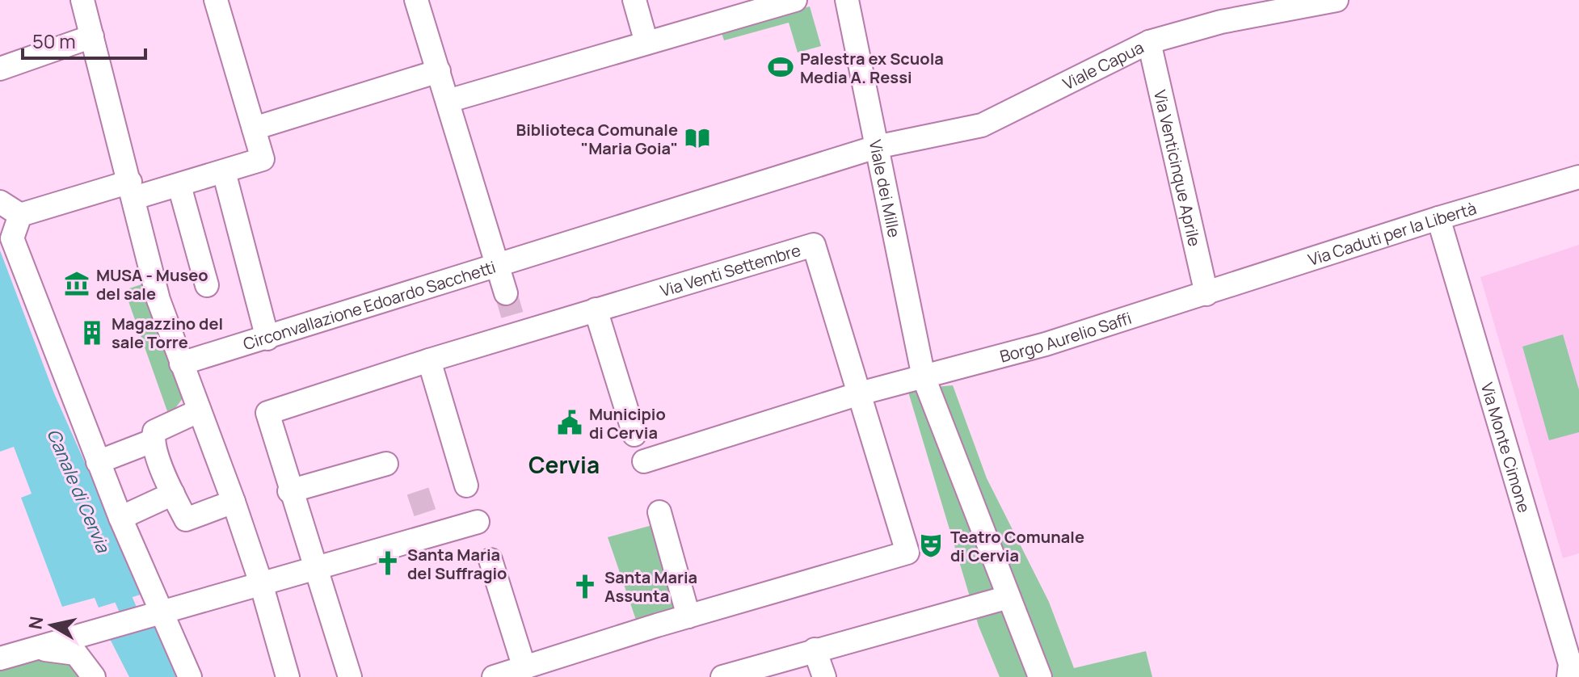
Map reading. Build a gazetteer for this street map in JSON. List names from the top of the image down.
{
  "streets": {
    "street": [
      "Viale Capua",
      "Via Venticinque Aprile",
      "Viale dei Mille",
      "Via Caduti per la Libertà",
      "Via Venti Settembre",
      "Circonvallazione Edoardo Sacchetti",
      "Borgo Aurelio Saffi",
      "Via Monte Cimone"
    ]
  },
  "crossings": [
    ["Viale Capua", "Via Venticinque Aprile"],
    ["Viale Capua", "Viale dei Mille"],
    ["Viale Capua", "Circonvallazione Edoardo Sacchetti"],
    ["Via Venticinque Aprile", "Via Caduti per la Libertà"],
    ["Via Venticinque Aprile", "Borgo Aurelio Saffi"],
    ["Viale dei Mille", "Circonvallazione Edoardo Sacchetti"],
    ["Viale dei Mille", "Borgo Aurelio Saffi"],
    ["Via Caduti per la Libertà", "Borgo Aurelio Saffi"],
    ["Via Caduti per la Libertà", "Via Monte Cimone"],
    ["Via Venti Settembre", "Borgo Aurelio Saffi"]
  ],
  "districts": ["Cervia"],
  "water": ["Canale di Cervia"],
  "places": {
    "sports": ["Palestra ex Scuola Media A. Ressi"],
    "library": ["Biblioteca Comunale \"Maria Goia\""],
    "museum": ["MUSA - Museo del sale"],
    "building": ["Magazzino del sale Torre"],
    "public building": ["Municipio di Cervia"],
    "theatre": ["Teatro Comunale di Cervia"],
    "church": ["Santa Maria del Suffragio", "Santa Maria Assunta"]
  },
  "scale_bar": "50 m",
  "north": "left"
}
